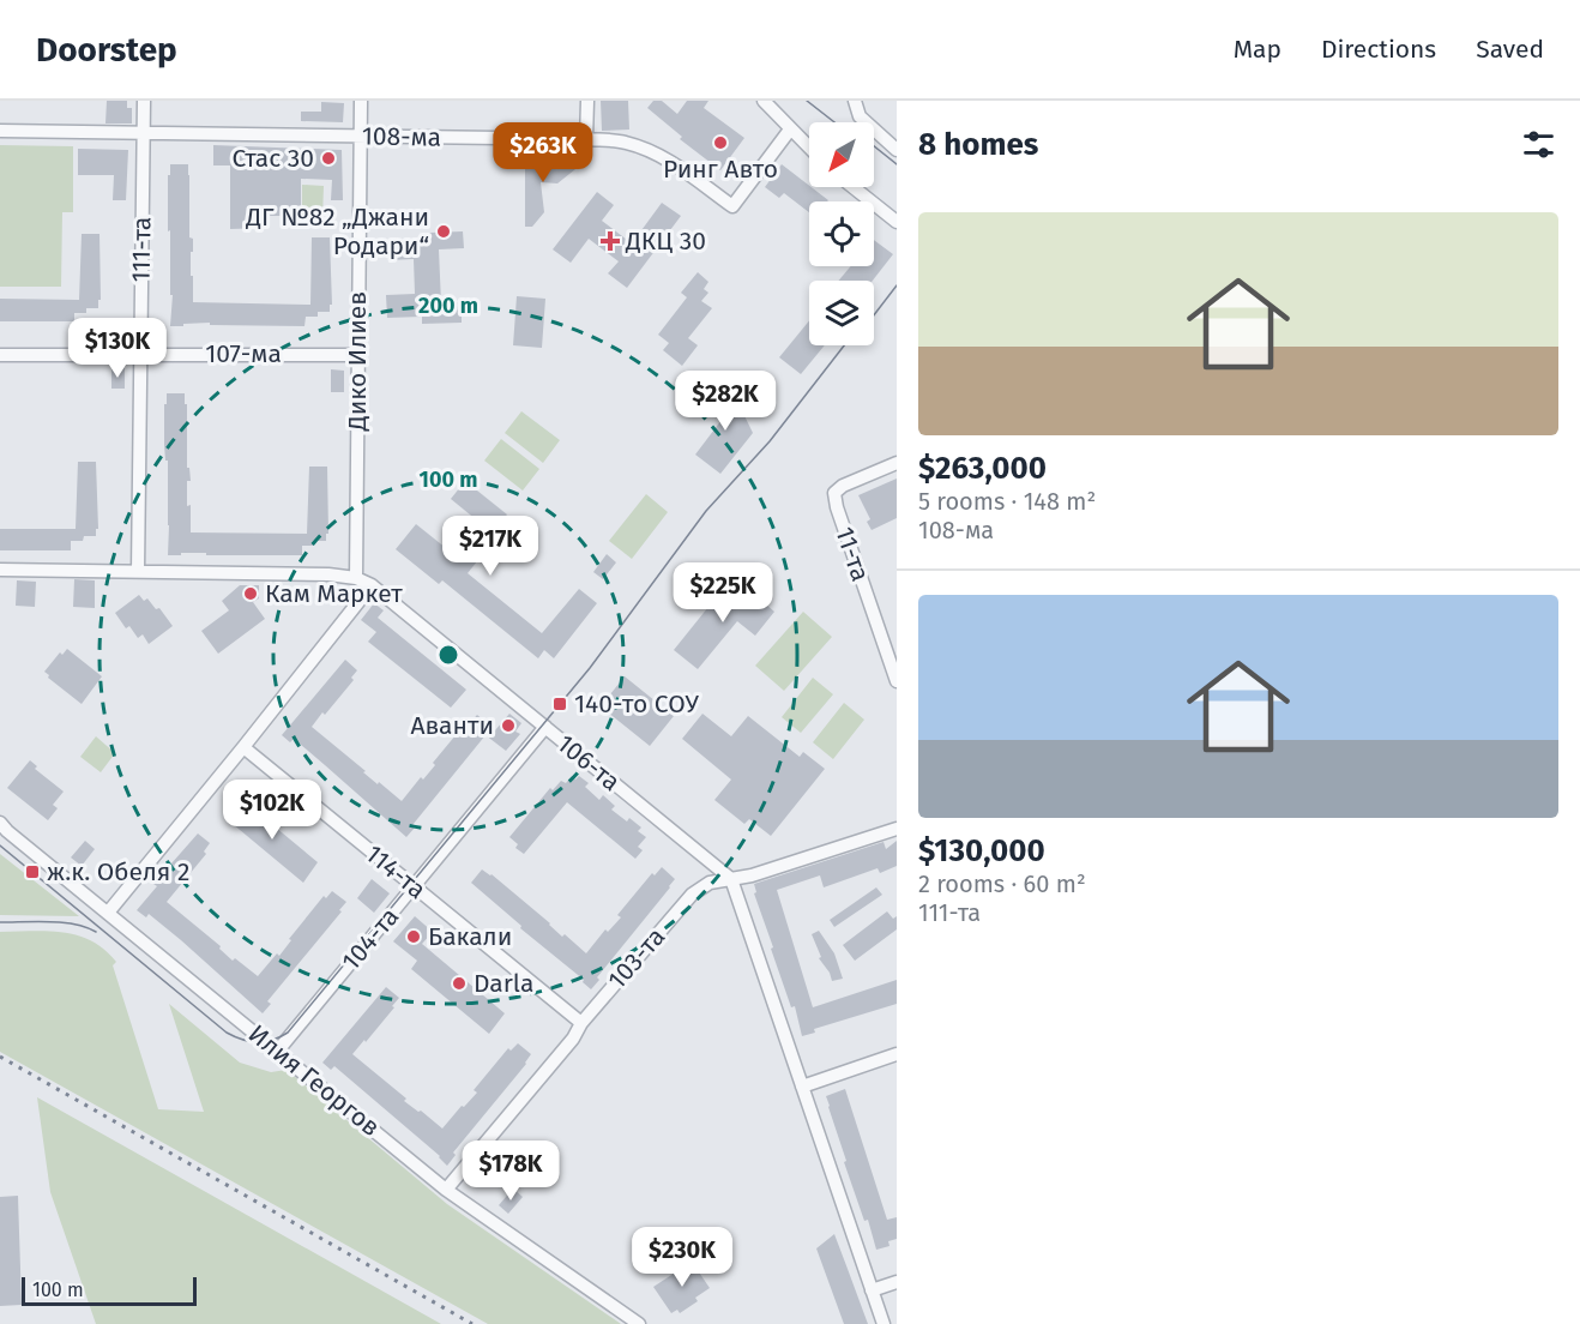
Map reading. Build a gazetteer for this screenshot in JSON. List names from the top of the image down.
{
  "streets": {
    "street": [
      "108-ма",
      "111-та",
      "107-ма",
      "Дико Илиев",
      "11-та",
      "106-та",
      "114-та",
      "104-та",
      "103-та",
      "Илия Георгов"
    ]
  },
  "crossings": [
    ["108-ма", "111-та"],
    ["108-ма", "Дико Илиев"],
    ["111-та", "107-ма"],
    ["111-та", "106-та"],
    ["107-ма", "Дико Илиев"],
    ["Дико Илиев", "106-та"],
    ["106-та", "104-та"],
    ["106-та", "103-та"],
    ["114-та", "104-та"],
    ["114-та", "103-та"],
    ["104-та", "Илия Георгов"],
    ["103-та", "Илия Георгов"]
  ],
  "places": {
    "other": [
      "Ринг Авто",
      "Стас 30",
      "ДГ №82 „Джани Родари“",
      "Кам Маркет",
      "Аванти",
      "Бакали",
      "Darla"
    ],
    "health": ["ДКЦ 30"],
    "transit": ["140-то СОУ", "ж.к. Обеля 2"]
  },
  "scale_bar": "100 m",
  "north": "bottom left",
  "page": {
    "header": "Doorstep",
    "nav": ["Map", "Directions", "Saved"],
    "heading": "8 homes",
    "price": [
      "$263K",
      "$130K",
      "$282K",
      "$217K",
      "$225K",
      "$102K",
      "$178K",
      "$230K"
    ],
    "list": [
      {
        "name": "$263,000",
        "note": "5 rooms · 148 m² · 108-ма"
      },
      {
        "name": "$130,000",
        "note": "2 rooms · 60 m² · 111-та"
      }
    ],
    "scale": "100 m"
  },
  "rings": ["200 m", "100 m"]
}
